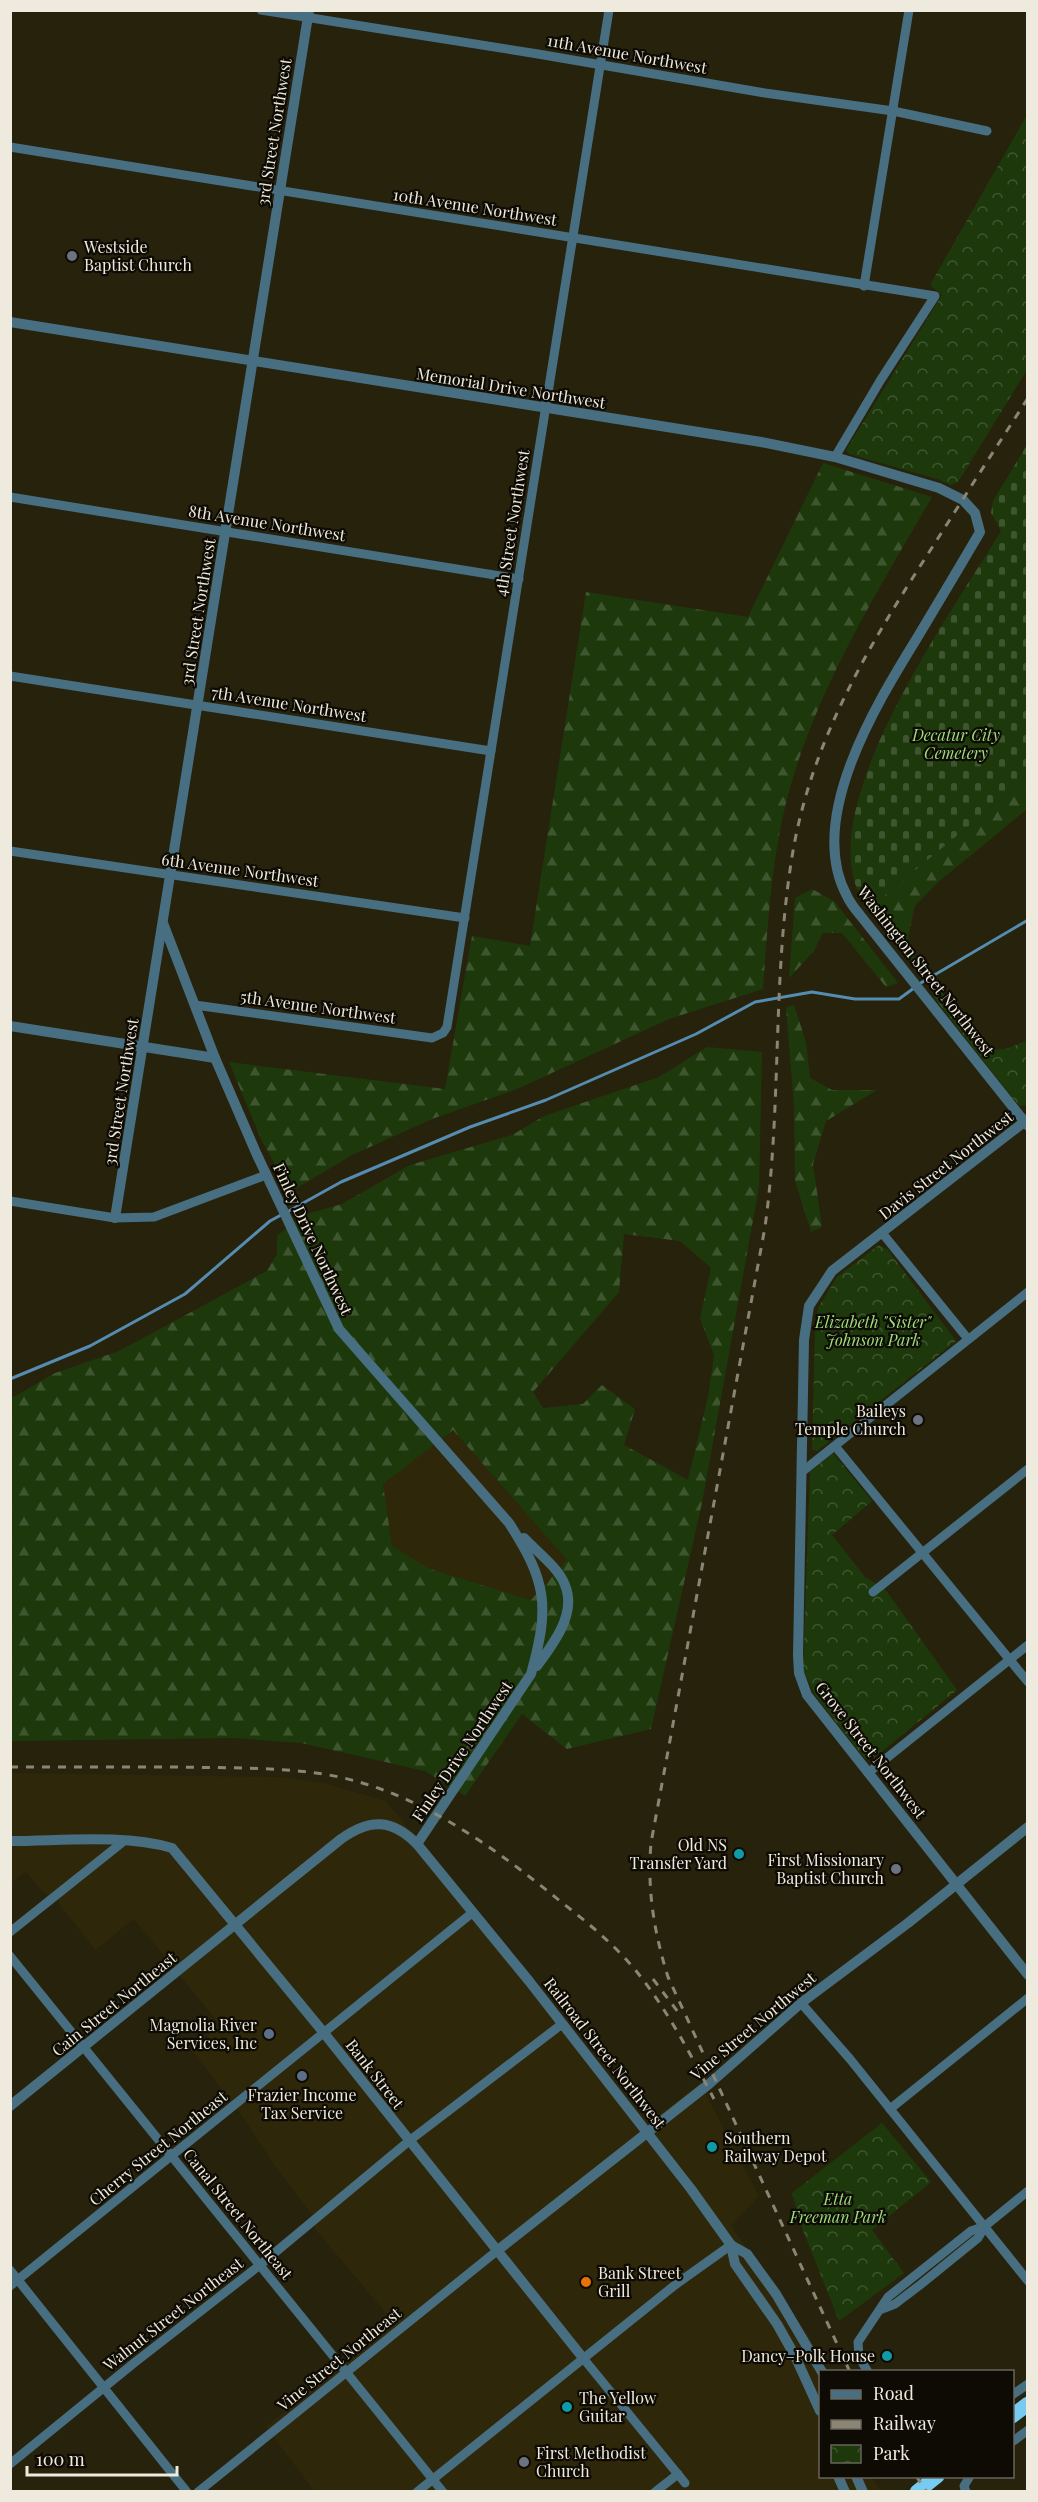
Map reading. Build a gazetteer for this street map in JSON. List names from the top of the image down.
{
  "streets": {
    "street": [
      "11th Avenue Northwest",
      "3rd Street Northwest",
      "10th Avenue Northwest",
      "Memorial Drive Northwest",
      "8th Avenue Northwest",
      "4th Street Northwest",
      "7th Avenue Northwest",
      "6th Avenue Northwest",
      "Washington Street Northwest",
      "5th Avenue Northwest",
      "Davis Street Northwest",
      "Finley Drive Northwest",
      "Grove Street Northwest",
      "Cain Street Northeast",
      "Vine Street Northwest",
      "Railroad Street Northwest",
      "Bank Street",
      "Cherry Street Northeast",
      "Canal Street Northeast",
      "Walnut Street Northeast",
      "Vine Street Northeast"
    ]
  },
  "crossings": [
    ["11th Avenue Northwest", "3rd Street Northwest"],
    ["11th Avenue Northwest", "4th Street Northwest"],
    ["3rd Street Northwest", "10th Avenue Northwest"],
    ["3rd Street Northwest", "Memorial Drive Northwest"],
    ["3rd Street Northwest", "8th Avenue Northwest"],
    ["3rd Street Northwest", "7th Avenue Northwest"],
    ["3rd Street Northwest", "6th Avenue Northwest"],
    ["3rd Street Northwest", "Finley Drive Northwest"],
    ["10th Avenue Northwest", "Memorial Drive Northwest"],
    ["10th Avenue Northwest", "4th Street Northwest"],
    ["Memorial Drive Northwest", "4th Street Northwest"],
    ["Memorial Drive Northwest", "Washington Street Northwest"],
    ["8th Avenue Northwest", "4th Street Northwest"],
    ["4th Street Northwest", "7th Avenue Northwest"],
    ["4th Street Northwest", "6th Avenue Northwest"],
    ["4th Street Northwest", "5th Avenue Northwest"],
    ["Washington Street Northwest", "Davis Street Northwest"],
    ["5th Avenue Northwest", "Finley Drive Northwest"],
    ["Davis Street Northwest", "Grove Street Northwest"],
    ["Finley Drive Northwest", "Railroad Street Northwest"],
    ["Grove Street Northwest", "Vine Street Northwest"],
    ["Cain Street Northeast", "Railroad Street Northwest"],
    ["Cain Street Northeast", "Bank Street"],
    ["Cain Street Northeast", "Canal Street Northeast"],
    ["Vine Street Northwest", "Railroad Street Northwest"],
    ["Vine Street Northwest", "Bank Street"],
    ["Vine Street Northwest", "Vine Street Northeast"],
    ["Railroad Street Northwest", "Cherry Street Northeast"],
    ["Railroad Street Northwest", "Walnut Street Northeast"],
    ["Bank Street", "Cherry Street Northeast"],
    ["Bank Street", "Walnut Street Northeast"],
    ["Bank Street", "Vine Street Northeast"],
    ["Cherry Street Northeast", "Canal Street Northeast"],
    ["Canal Street Northeast", "Walnut Street Northeast"],
    ["Canal Street Northeast", "Vine Street Northeast"]
  ],
  "parks": ["Decatur City Cemetery", "Elizabeth \"Sister\" Johnson Park", "Etta Freeman Park"],
  "places": [
    "Westside Baptist Church",
    "Baileys Temple Church",
    "Old NS Transfer Yard",
    "First Missionary Baptist Church",
    "Magnolia River Services, Inc",
    "Frazier Income Tax Service",
    "Southern Railway Depot",
    "Bank Street Grill",
    "Dancy–Polk House",
    "The Yellow Guitar",
    "First Methodist Church"
  ],
  "legend": ["Road", "Railway", "Park"],
  "scale_bar": "100 m"
}
